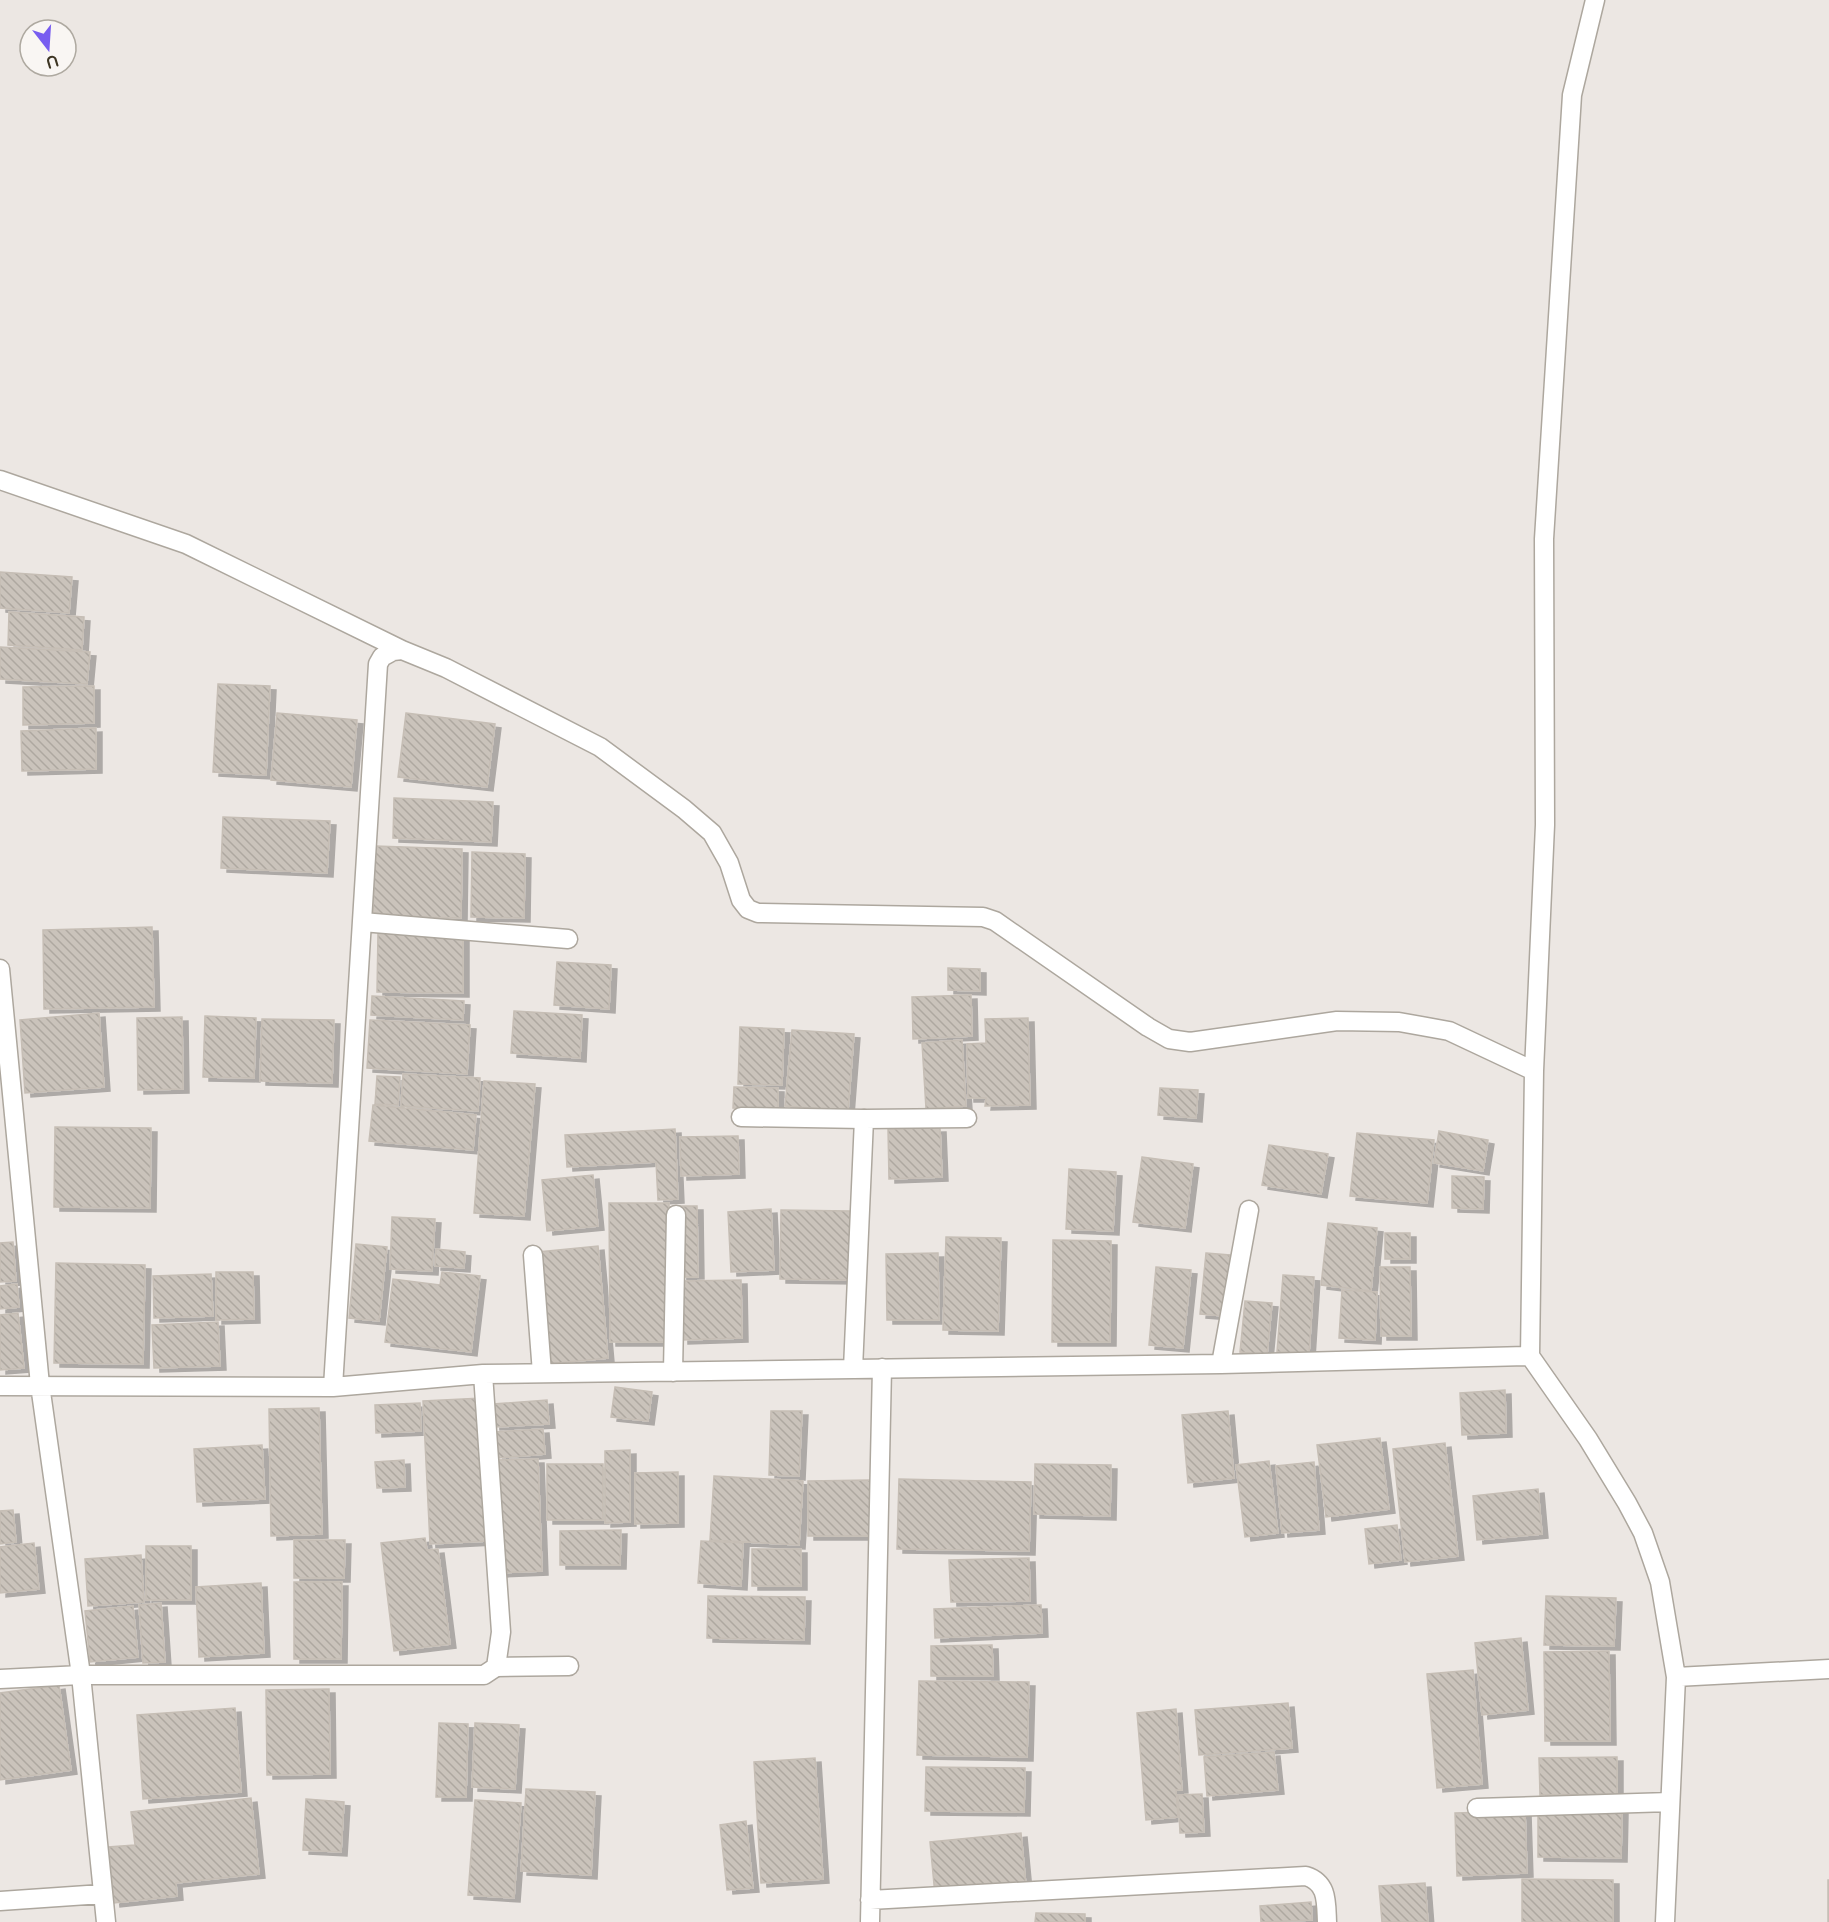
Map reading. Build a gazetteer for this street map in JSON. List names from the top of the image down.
{
  "north": "bottom"
}
